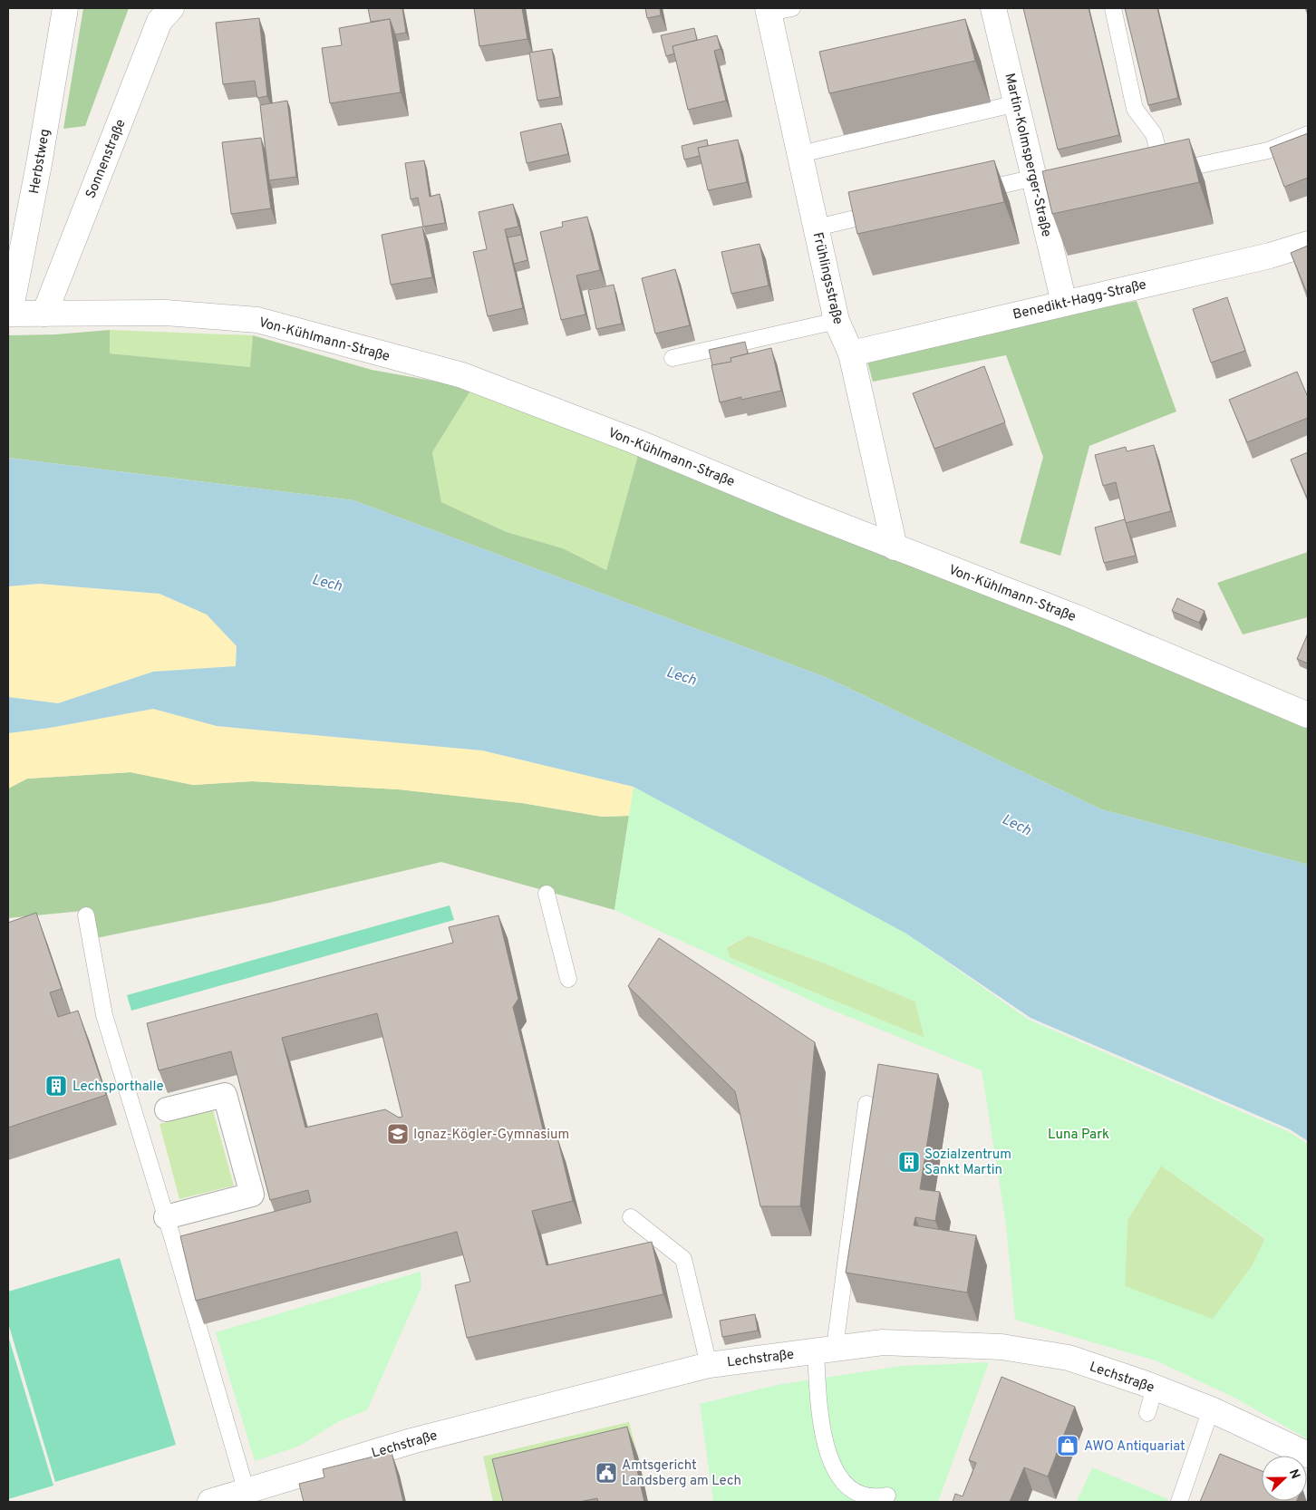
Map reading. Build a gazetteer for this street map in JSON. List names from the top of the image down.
{
  "streets": {
    "street": [
      "Martin-Kolmsperger-Straße",
      "Sonnenstraße",
      "Herbstweg",
      "Frühlingsstraße",
      "Benedikt-Hagg-Straße",
      "Von-Kühlmann-Straße",
      "Lechstraße"
    ]
  },
  "crossings": [
    ["Martin-Kolmsperger-Straße", "Benedikt-Hagg-Straße"],
    ["Sonnenstraße", "Von-Kühlmann-Straße"],
    ["Herbstweg", "Von-Kühlmann-Straße"],
    ["Frühlingsstraße", "Benedikt-Hagg-Straße"],
    ["Frühlingsstraße", "Von-Kühlmann-Straße"]
  ],
  "water": ["Lech"],
  "parks": ["Luna Park"],
  "places": {
    "building": ["Lechsporthalle", "Sozialzentrum Sankt Martin"],
    "school or university": ["Ignaz-Kögler-Gymnasium"],
    "shop": ["AWO Antiquariat"],
    "public building": ["Amtsgericht Landsberg am Lech"]
  },
  "north": "right"
}
